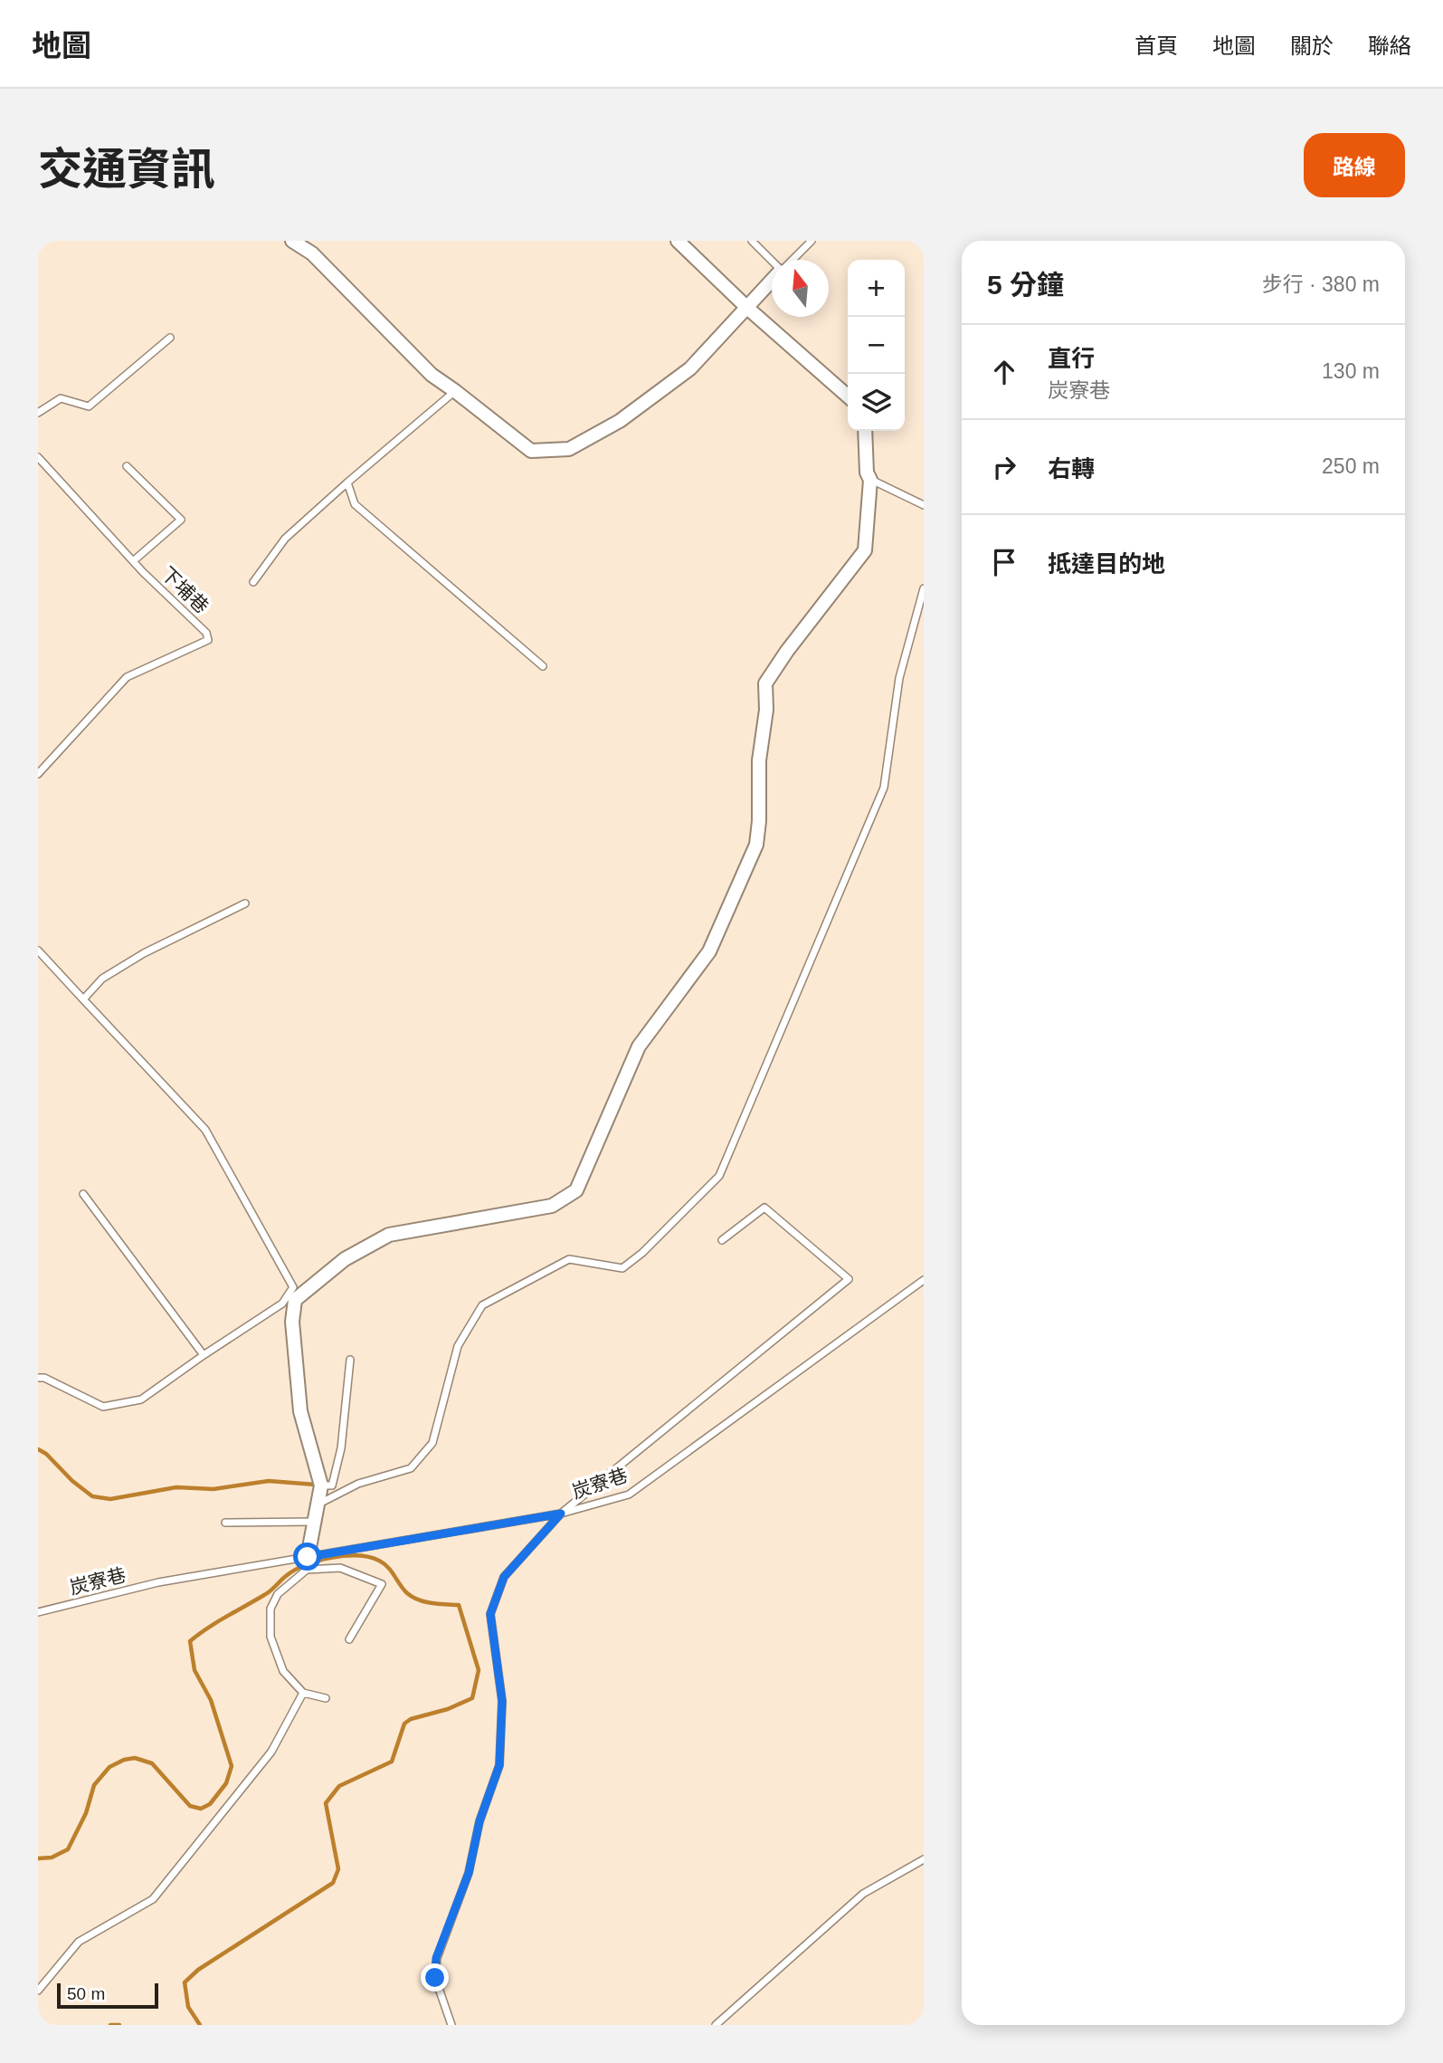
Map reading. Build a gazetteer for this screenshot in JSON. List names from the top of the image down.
{
  "streets": {
    "lane": ["下埔巷", "炭寮巷"]
  },
  "scale_bar": "50 m",
  "north": "top",
  "page": {
    "header": "地圖",
    "nav": [
      "首頁",
      "地圖",
      "關於",
      "聯絡"
    ],
    "title": "交通資訊",
    "buttons": "路線",
    "heading": ["5 分鐘", "步行 · 380 m"],
    "map_buttons": ["+", "−"],
    "list": [
      ["直行", "炭寮巷", "130 m"],
      ["右轉", "250 m"],
      "抵達目的地"
    ],
    "scale": "50 m"
  }
}
